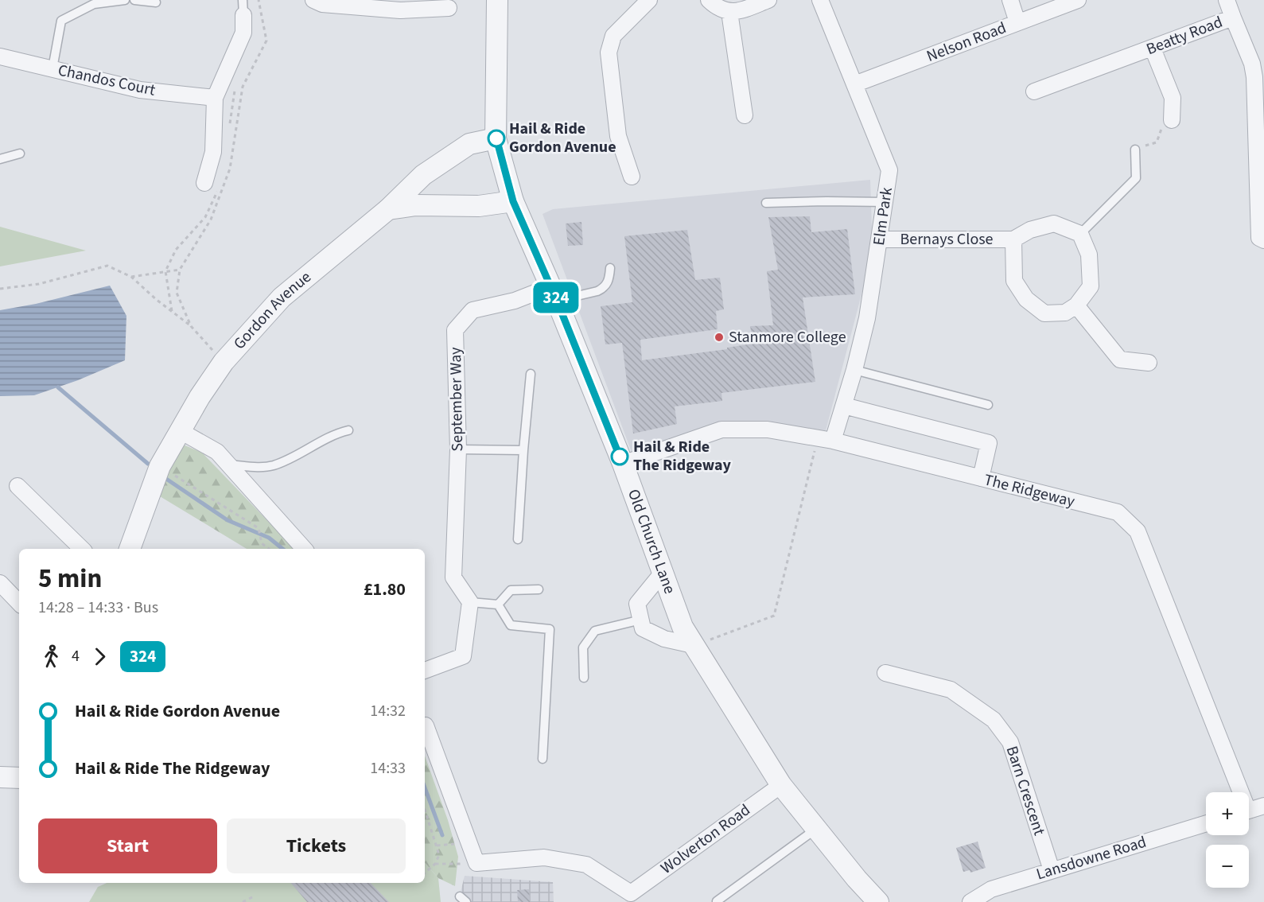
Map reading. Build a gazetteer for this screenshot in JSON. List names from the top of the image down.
{
  "streets": {
    "street": [
      "Beatty Road",
      "Nelson Road",
      "Chandos Court",
      "Elm Park",
      "Bernays Close",
      "Gordon Avenue",
      "September Way",
      "The Ridgeway",
      "Old Church Lane",
      "Barn Crescent",
      "Wolverton Road",
      "Lansdowne Road"
    ]
  },
  "crossings": [
    ["Nelson Road", "Elm Park"],
    ["Elm Park", "Bernays Close"],
    ["Elm Park", "The Ridgeway"],
    ["Gordon Avenue", "Old Church Lane"],
    ["September Way", "Old Church Lane"],
    ["The Ridgeway", "Old Church Lane"],
    ["Old Church Lane", "Wolverton Road"],
    ["Barn Crescent", "Lansdowne Road"]
  ],
  "places": ["Hail & Ride Gordon Avenue", "Stanmore College", "Hail & Ride The Ridgeway"],
  "lines": ["bus line 324"],
  "page": {
    "on_map": "324",
    "heading": ["5 min", "14:28 – 14:33 · Bus", "£1.80"],
    "legs": ["4", "324"],
    "list": [
      {
        "name": "Hail & Ride Gordon Avenue",
        "value": "14:32"
      },
      {
        "name": "Hail & Ride The Ridgeway",
        "value": "14:33"
      }
    ],
    "map_buttons": ["+", "−"],
    "buttons": ["Start", "Tickets"]
  }
}
